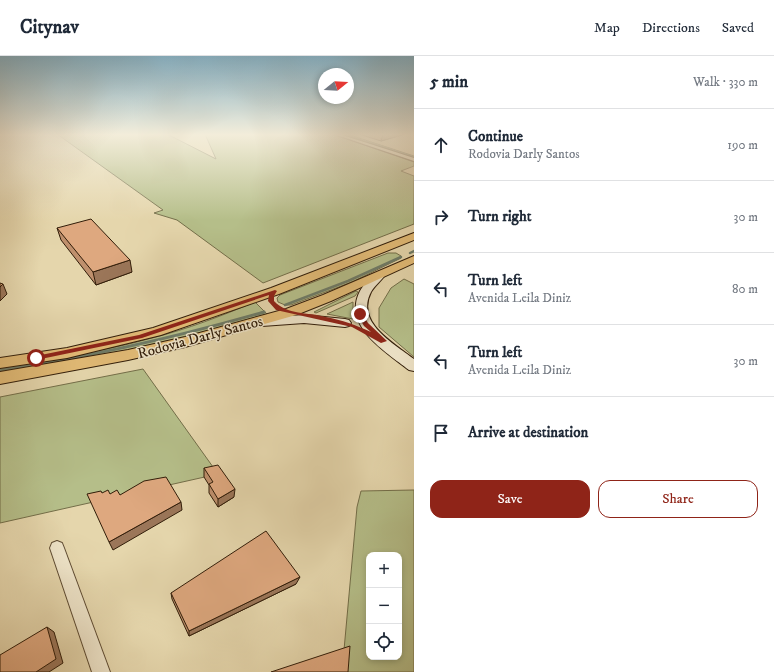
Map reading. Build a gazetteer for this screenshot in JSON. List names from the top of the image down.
{
  "streets": {
    "main road": ["Rodovia Darly Santos"]
  },
  "north": "right",
  "page": {
    "header": "Citynav",
    "nav": ["Map", "Directions", "Saved"],
    "heading": ["5 min", "Walk · 330 m"],
    "list": [
      ["Continue", "Rodovia Darly Santos", "190 m"],
      ["Turn right", "30 m"],
      ["Turn left", "Avenida Leila Diniz", "80 m"],
      ["Turn left", "Avenida Leila Diniz", "30 m"],
      "Arrive at destination"
    ],
    "buttons": ["Save", "Share"],
    "map_buttons": ["+", "−"]
  }
}
